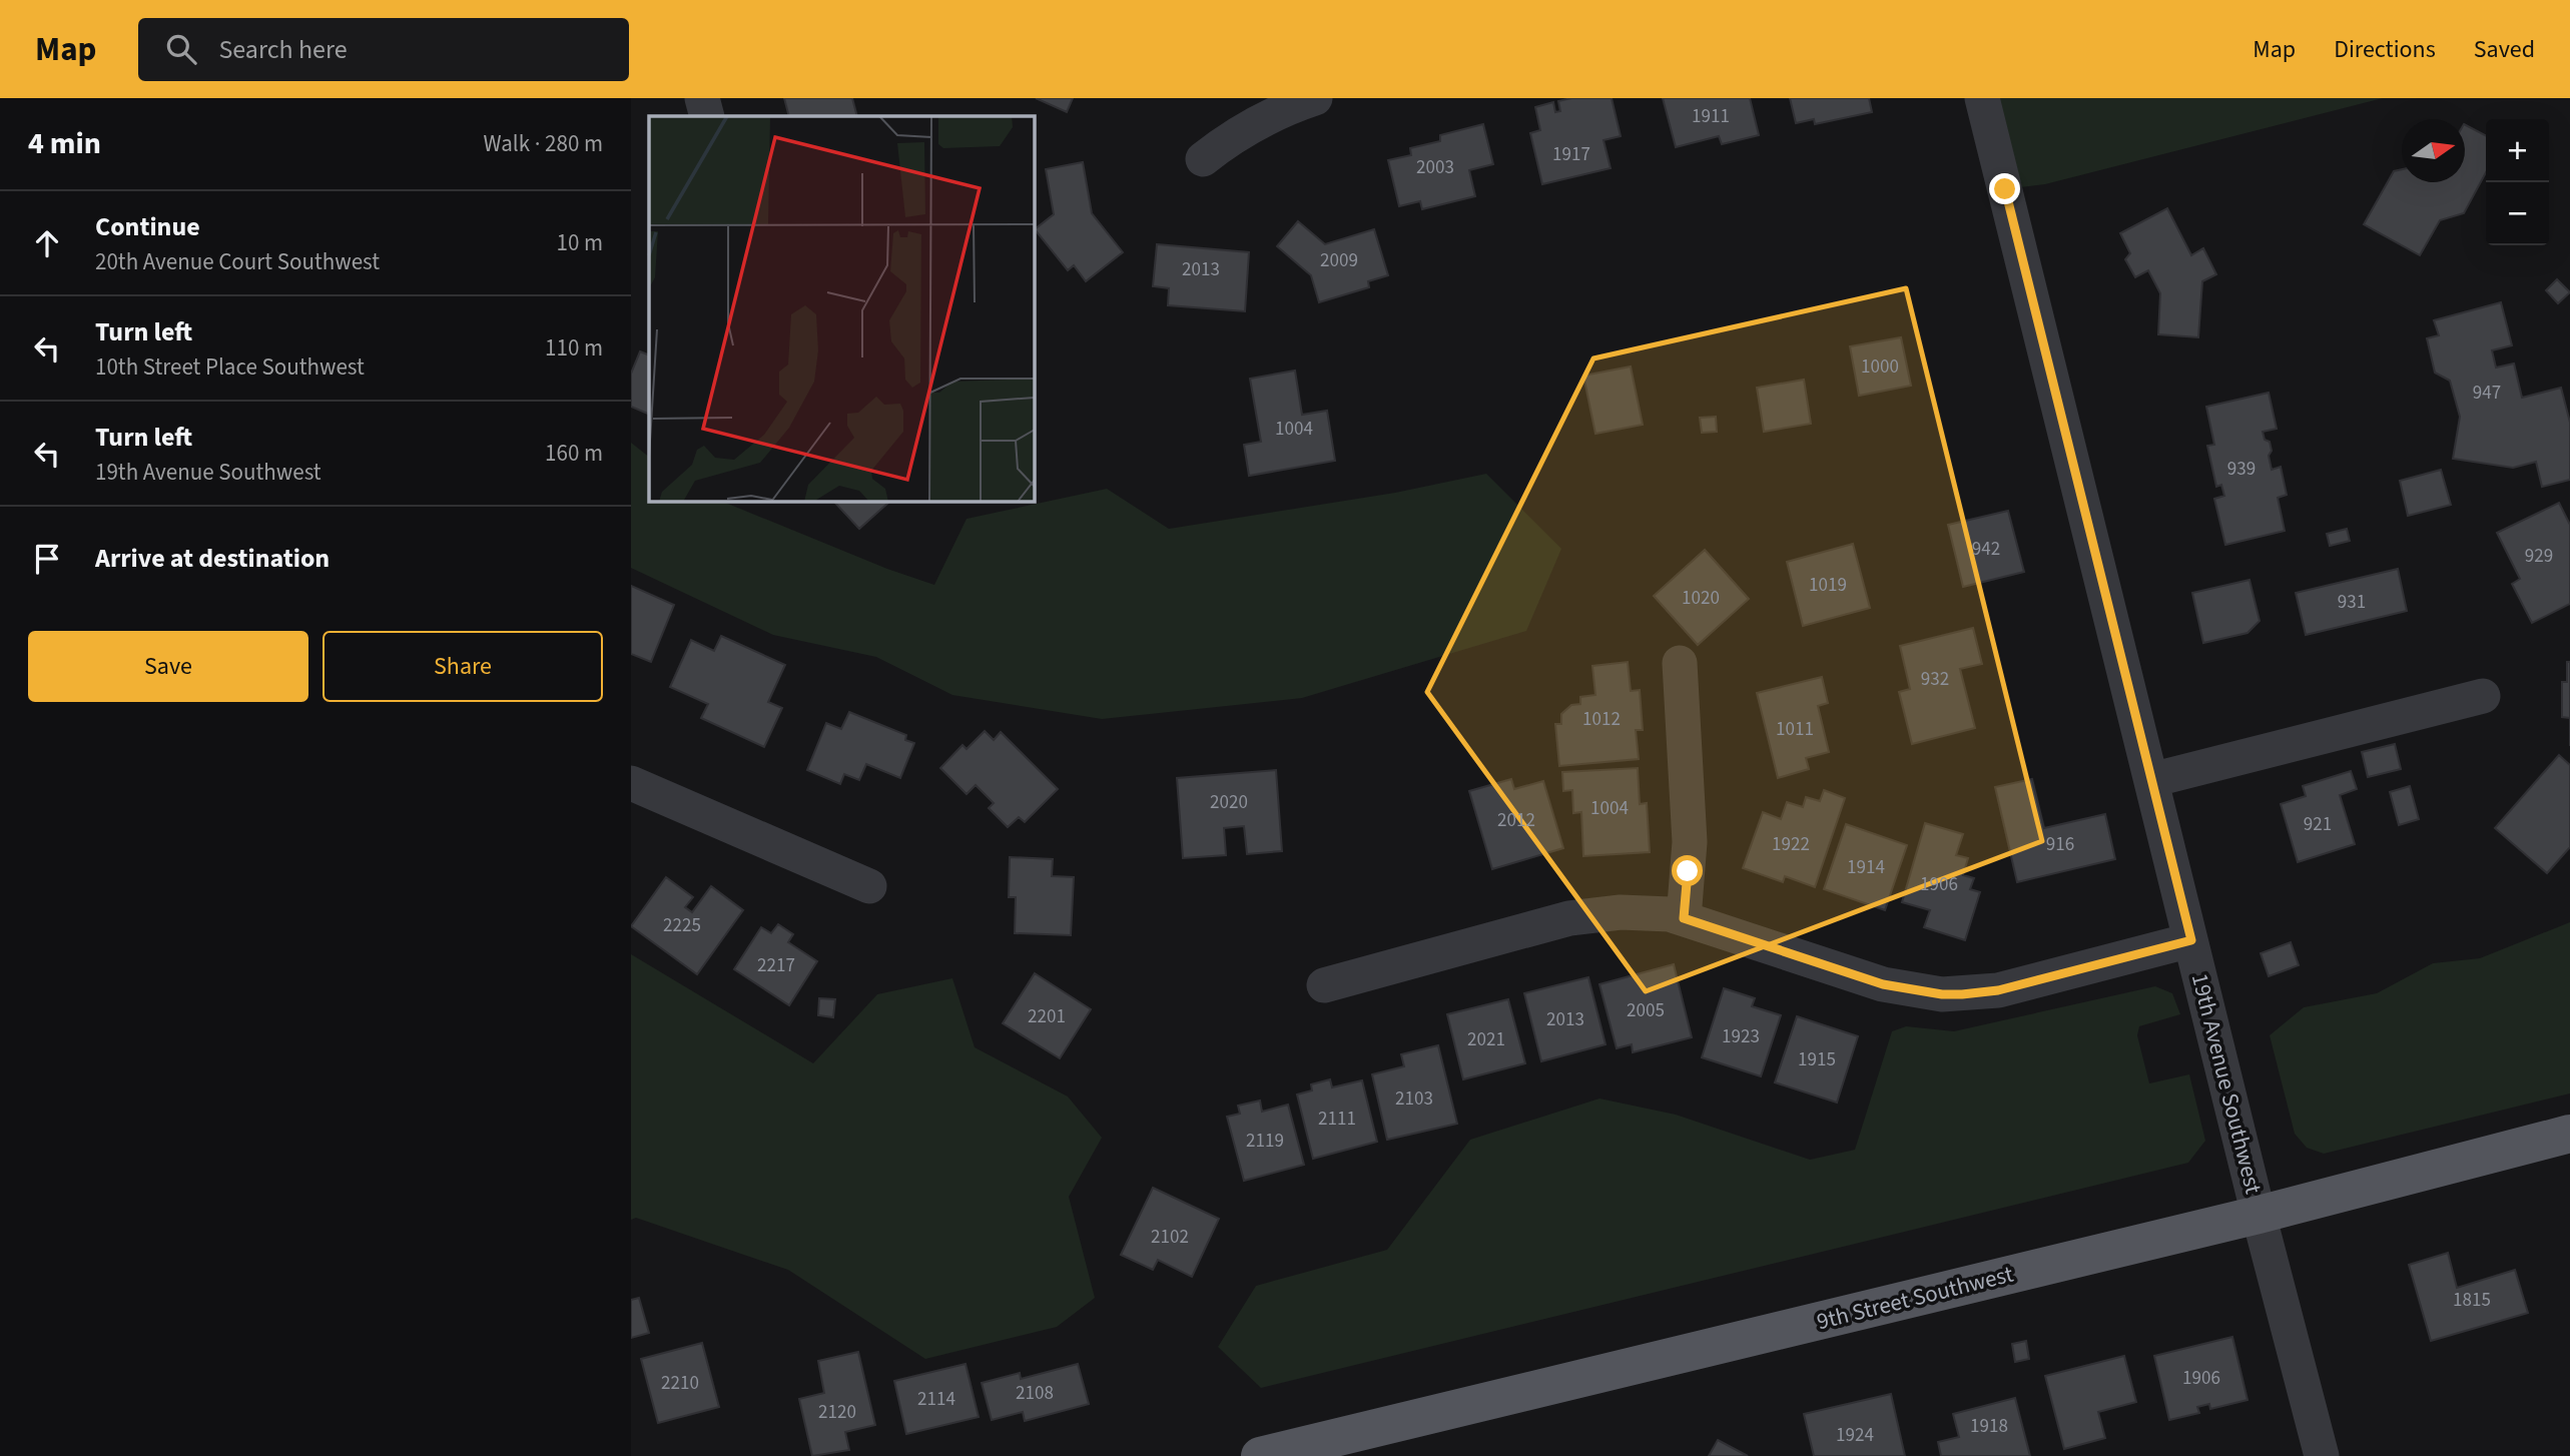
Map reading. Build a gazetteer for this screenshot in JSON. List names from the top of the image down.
{
  "streets": {
    "main road": ["9th Street Southwest"],
    "street": ["19th Avenue Southwest"]
  },
  "crossings": [
    ["19th Avenue Southwest", "9th Street Southwest"]
  ],
  "house_numbers": [
    "1911",
    "1917",
    "2003",
    "2009",
    "2013",
    "1000",
    "947",
    "1004",
    "939",
    "942",
    "929",
    "1019",
    "1020",
    "931",
    "932",
    "1012",
    "1011",
    "2020",
    "1004",
    "2012",
    "921",
    "1922",
    "916",
    "1914",
    "1906",
    "2225",
    "2217",
    "2005",
    "2201",
    "2013",
    "1923",
    "2021",
    "1915",
    "2103",
    "2111",
    "2119",
    "2102",
    "1815",
    "1906",
    "2210",
    "2108",
    "2114",
    "2120",
    "1918",
    "1924"
  ],
  "north": "right",
  "page": {
    "header": "Map",
    "search": "Search here",
    "nav": ["Map", "Directions", "Saved"],
    "heading": ["4 min", "Walk · 280 m"],
    "map_buttons": ["+", "−"],
    "list": [
      ["Continue", "20th Avenue Court Southwest", "10 m"],
      ["Turn left", "10th Street Place Southwest", "110 m"],
      ["Turn left", "19th Avenue Southwest", "160 m"],
      "Arrive at destination"
    ],
    "buttons": ["Save", "Share"]
  }
}
